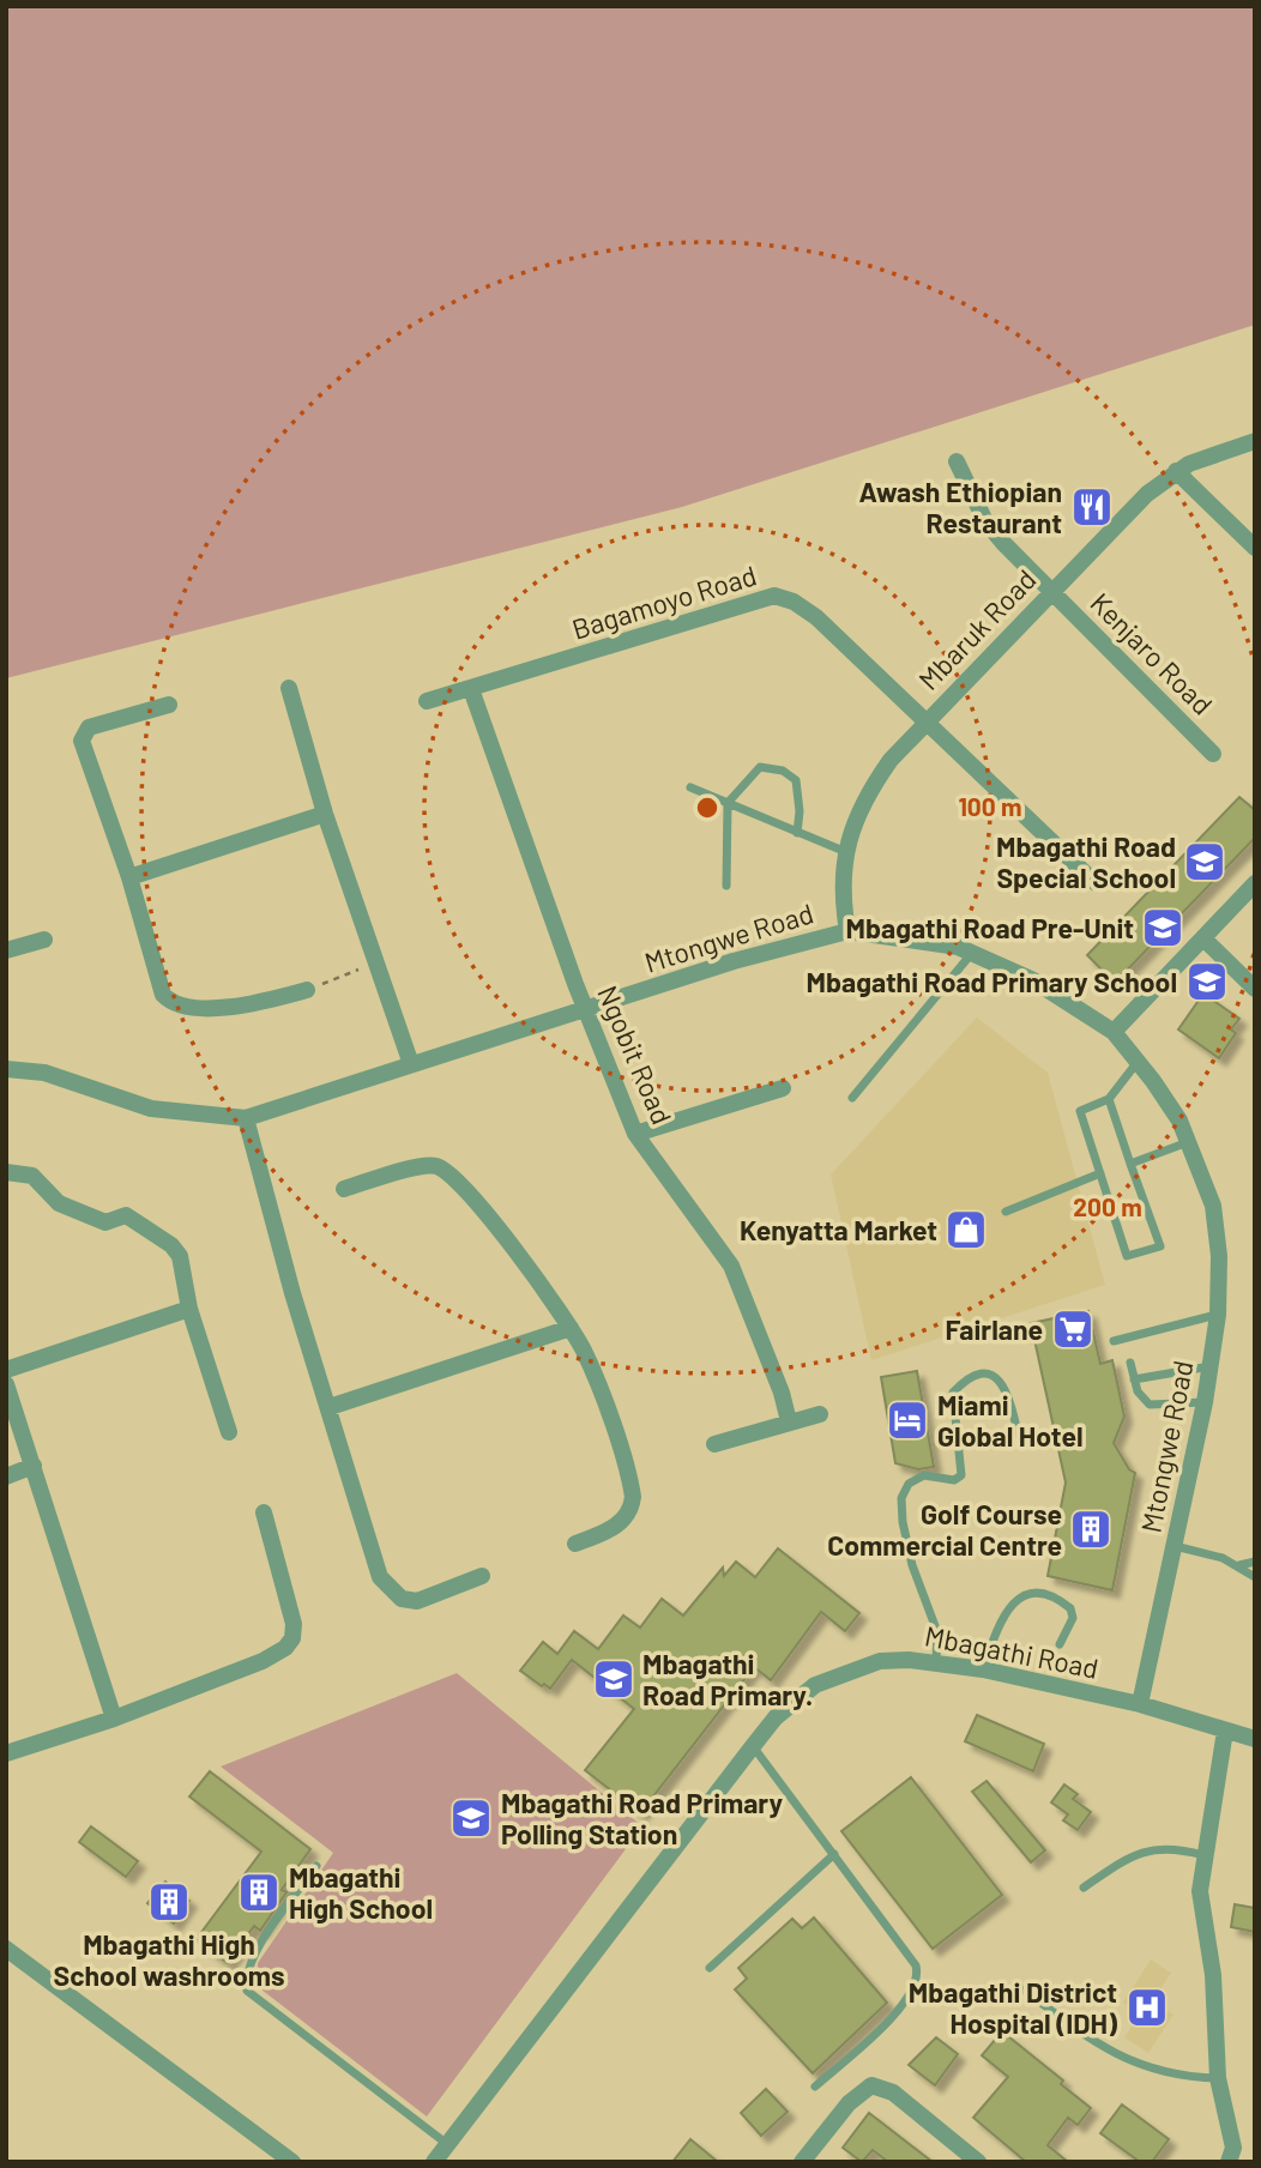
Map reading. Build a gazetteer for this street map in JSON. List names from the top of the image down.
{
  "streets": {
    "street": [
      "Bagamoyo Road",
      "Mbaruk Road",
      "Kenjaro Road",
      "Mtongwe Road",
      "Ngobit Road",
      "Mbagathi Road"
    ]
  },
  "crossings": [
    ["Bagamoyo Road", "Mbaruk Road"],
    ["Bagamoyo Road", "Ngobit Road"],
    ["Mbaruk Road", "Kenjaro Road"],
    ["Mbaruk Road", "Mtongwe Road"],
    ["Mtongwe Road", "Ngobit Road"],
    ["Mtongwe Road", "Mbagathi Road"]
  ],
  "places": {
    "restaurant": ["Awash Ethiopian Restaurant"],
    "school or university": [
      "Mbagathi Road Special School",
      "Mbagathi Road Pre-Unit",
      "Mbagathi Road Primary School",
      "Mbagathi Road Primary.",
      "Mbagathi Road Primary Polling Station"
    ],
    "shop": ["Kenyatta Market"],
    "supermarket": ["Fairlane"],
    "hotel": ["Miami Global Hotel"],
    "building": ["Golf Course Commercial Centre", "Mbagathi High School", "Mbagathi High School washrooms"],
    "hospital": ["Mbagathi District Hospital (IDH)"]
  },
  "rings": ["100 m", "200 m"]
}
